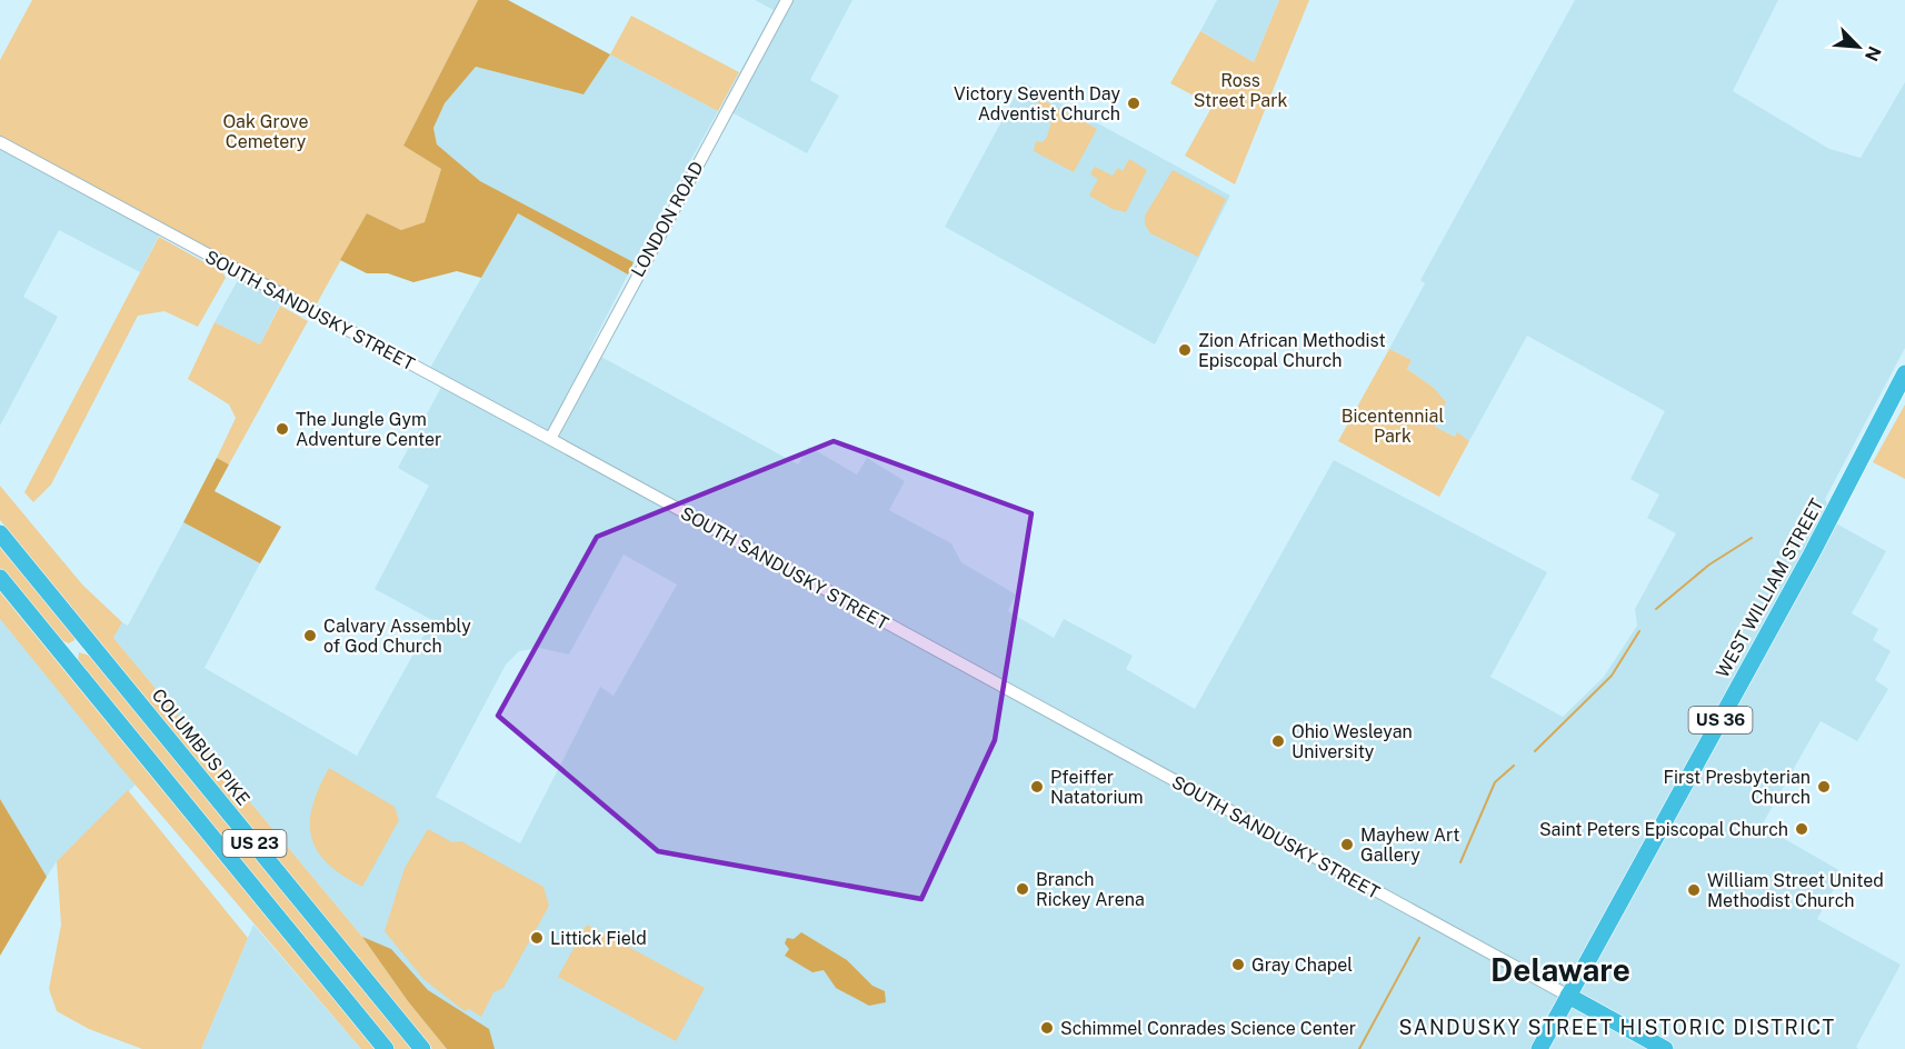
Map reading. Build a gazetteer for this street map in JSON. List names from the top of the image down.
{
  "streets": {
    "highway": [
      "WEST WILLIAM STREET",
      "US 36",
      "COLUMBUS PIKE",
      "US 23"
    ],
    "street": ["LONDON ROAD", "SOUTH SANDUSKY STREET"]
  },
  "crossings": [
    ["LONDON ROAD", "SOUTH SANDUSKY STREET"],
    ["SOUTH SANDUSKY STREET", "WEST WILLIAM STREET"],
    ["SOUTH SANDUSKY STREET", "US 36"],
    ["WEST WILLIAM STREET", "US 36"]
  ],
  "districts": ["Delaware", "SANDUSKY STREET HISTORIC DISTRICT"],
  "parks": ["Ross Street Park", "Oak Grove Cemetery", "Bicentennial Park"],
  "places": [
    "Victory Seventh Day Adventist Church",
    "Zion African Methodist Episcopal Church",
    "The Jungle Gym Adventure Center",
    "Calvary Assembly of God Church",
    "Ohio Wesleyan University",
    "Pfeiffer Natatorium",
    "First Presbyterian Church",
    "Saint Peters Episcopal Church",
    "Mayhew Art Gallery",
    "Branch Rickey Arena",
    "William Street United Methodist Church",
    "Littick Field",
    "Gray Chapel",
    "Schimmel Conrades Science Center"
  ],
  "north": "bottom right"
}
